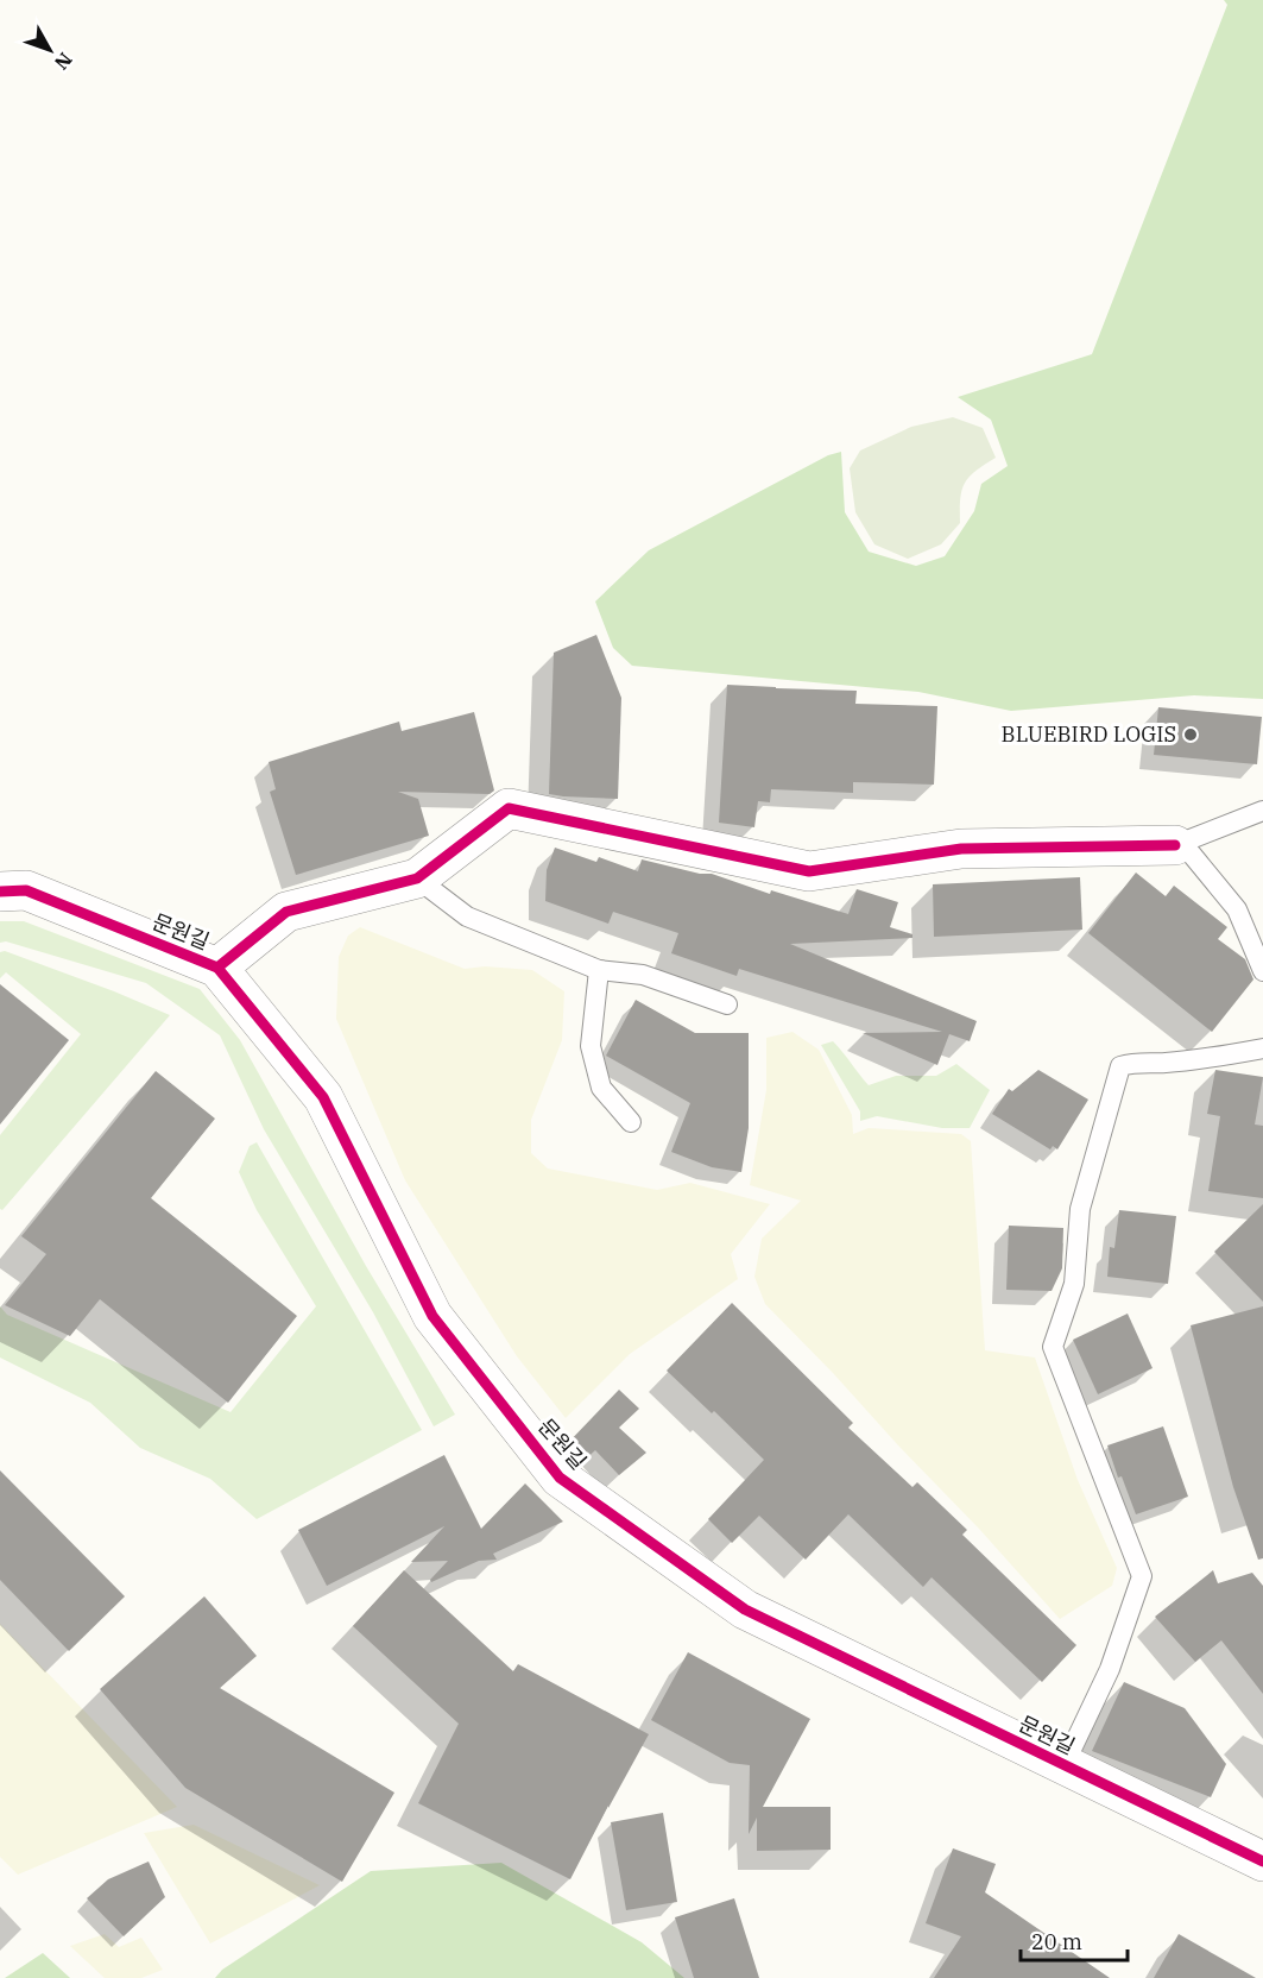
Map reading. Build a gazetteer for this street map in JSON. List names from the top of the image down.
{
  "streets": {
    "street": ["문원길"]
  },
  "places": ["BLUEBIRD LOGIS"],
  "scale_bar": "20 m",
  "north": "bottom right"
}
